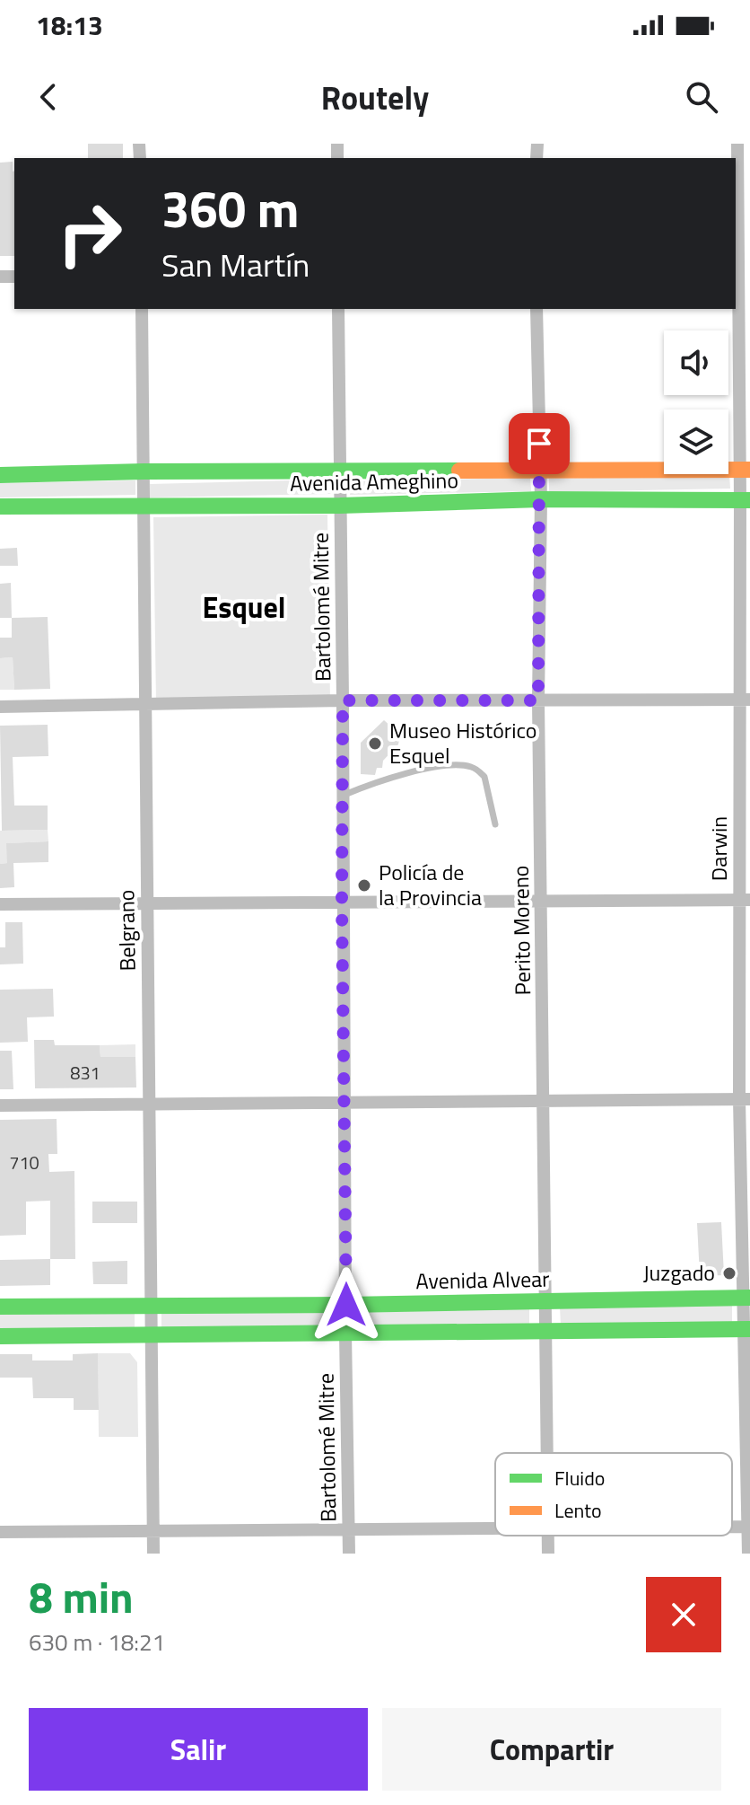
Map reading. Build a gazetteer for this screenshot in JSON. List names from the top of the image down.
{
  "streets": {
    "main road": ["Avenida Ameghino", "Avenida Alvear"],
    "street": [
      "Bartolomé Mitre",
      "Darwin",
      "Belgrano",
      "Perito Moreno"
    ]
  },
  "crossings": [
    ["Avenida Ameghino", "Bartolomé Mitre"],
    ["Avenida Ameghino", "Darwin"],
    ["Avenida Ameghino", "Belgrano"],
    ["Avenida Ameghino", "Perito Moreno"],
    ["Bartolomé Mitre", "Avenida Alvear"],
    ["Darwin", "Avenida Alvear"],
    ["Belgrano", "Avenida Alvear"],
    ["Perito Moreno", "Avenida Alvear"]
  ],
  "districts": ["Esquel"],
  "places": ["Museo Histórico Esquel", "Policía de la Provincia", "Juzgado"],
  "house_numbers": ["831", "710"],
  "legend": ["Fluido", "Lento"],
  "page": {
    "status": "18:13",
    "header": "Routely",
    "turn": ["360 m", "San Martín"],
    "heading": ["8 min", "630 m · 18:21"],
    "buttons": ["Salir", "Compartir"]
  }
}
